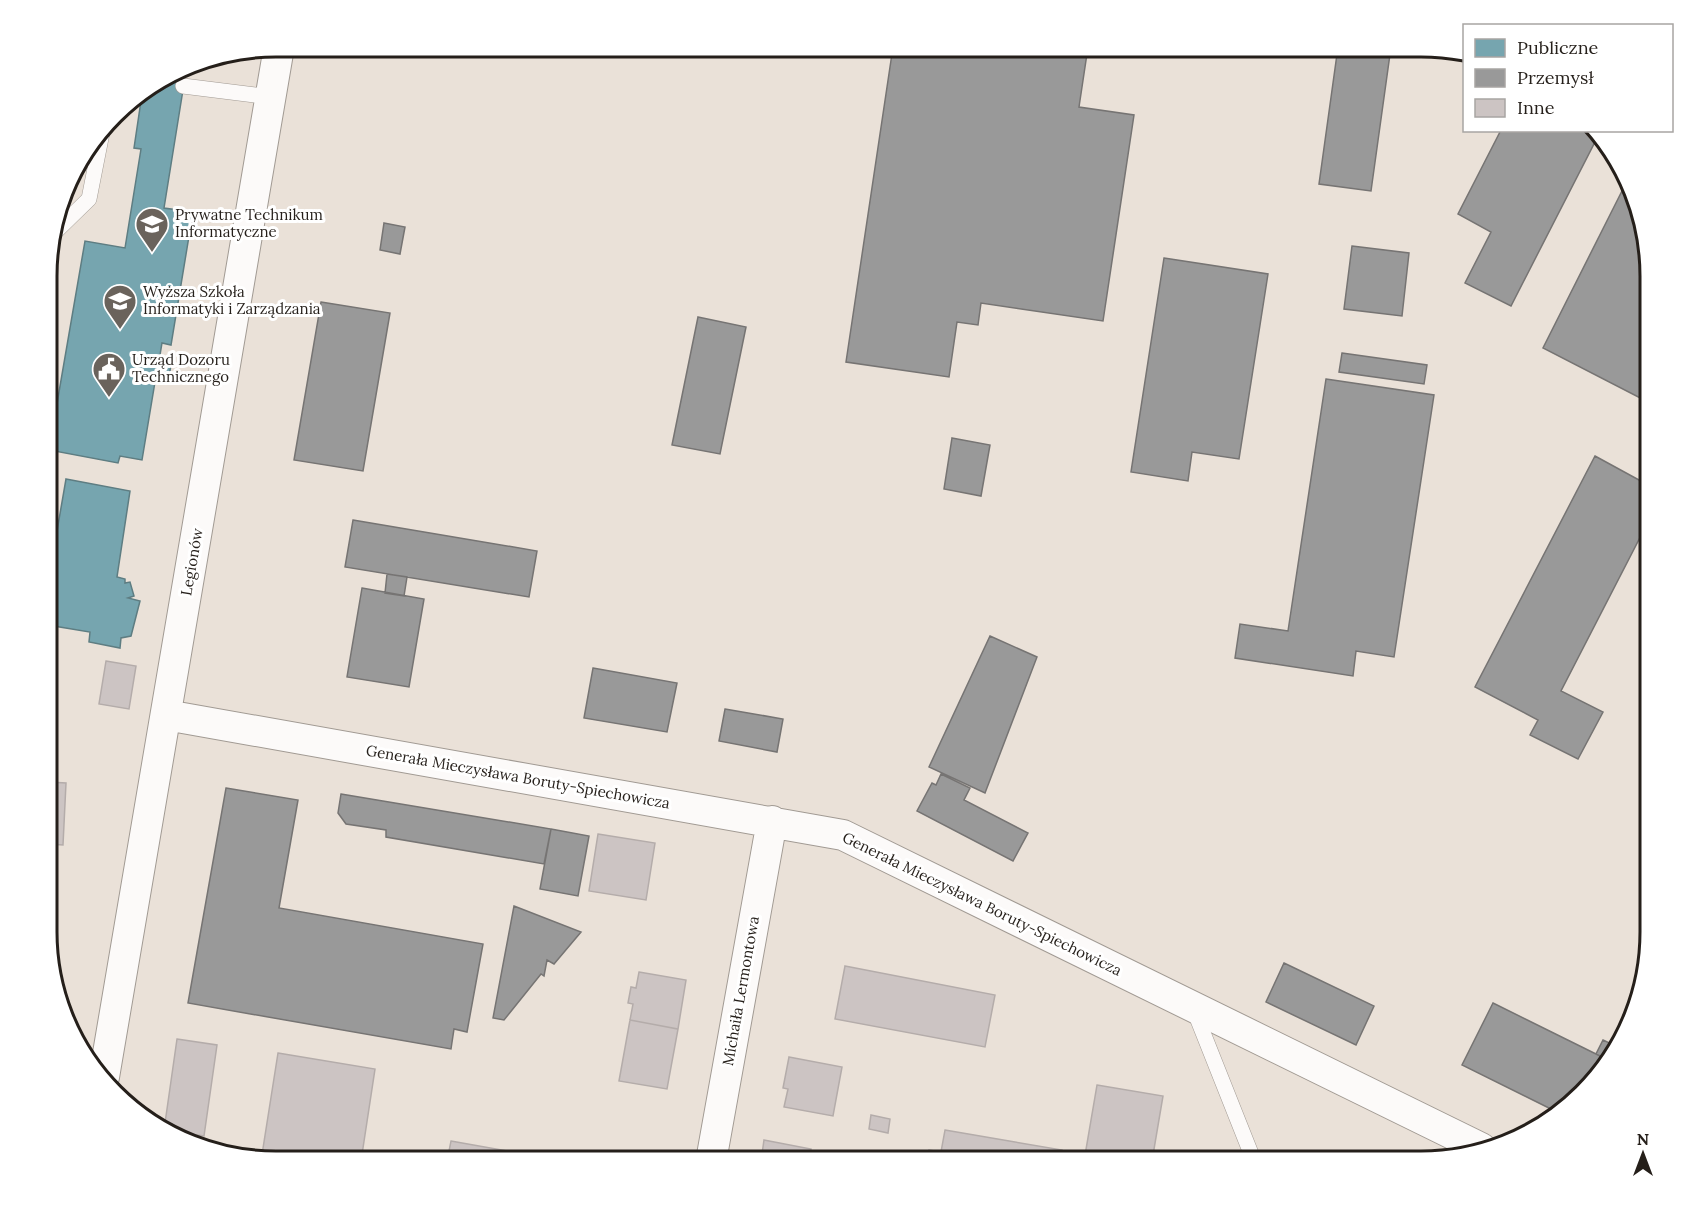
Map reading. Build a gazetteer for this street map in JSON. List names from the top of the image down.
{
  "streets": {
    "street": ["Legionów", "Generała Mieczysława Boruty-Spiechowicza", "Michaiła Lermontowa"]
  },
  "crossings": [
    ["Legionów", "Generała Mieczysława Boruty-Spiechowicza"],
    ["Generała Mieczysława Boruty-Spiechowicza", "Michaiła Lermontowa"]
  ],
  "places": {
    "school or university": ["Prywatne Technikum Informatyczne", "Wyższa Szkoła Informatyki i Zarządzania"],
    "public building": ["Urząd Dozoru Technicznego"]
  },
  "legend": ["Publiczne", "Przemysł", "Inne"],
  "north": "top"
}
